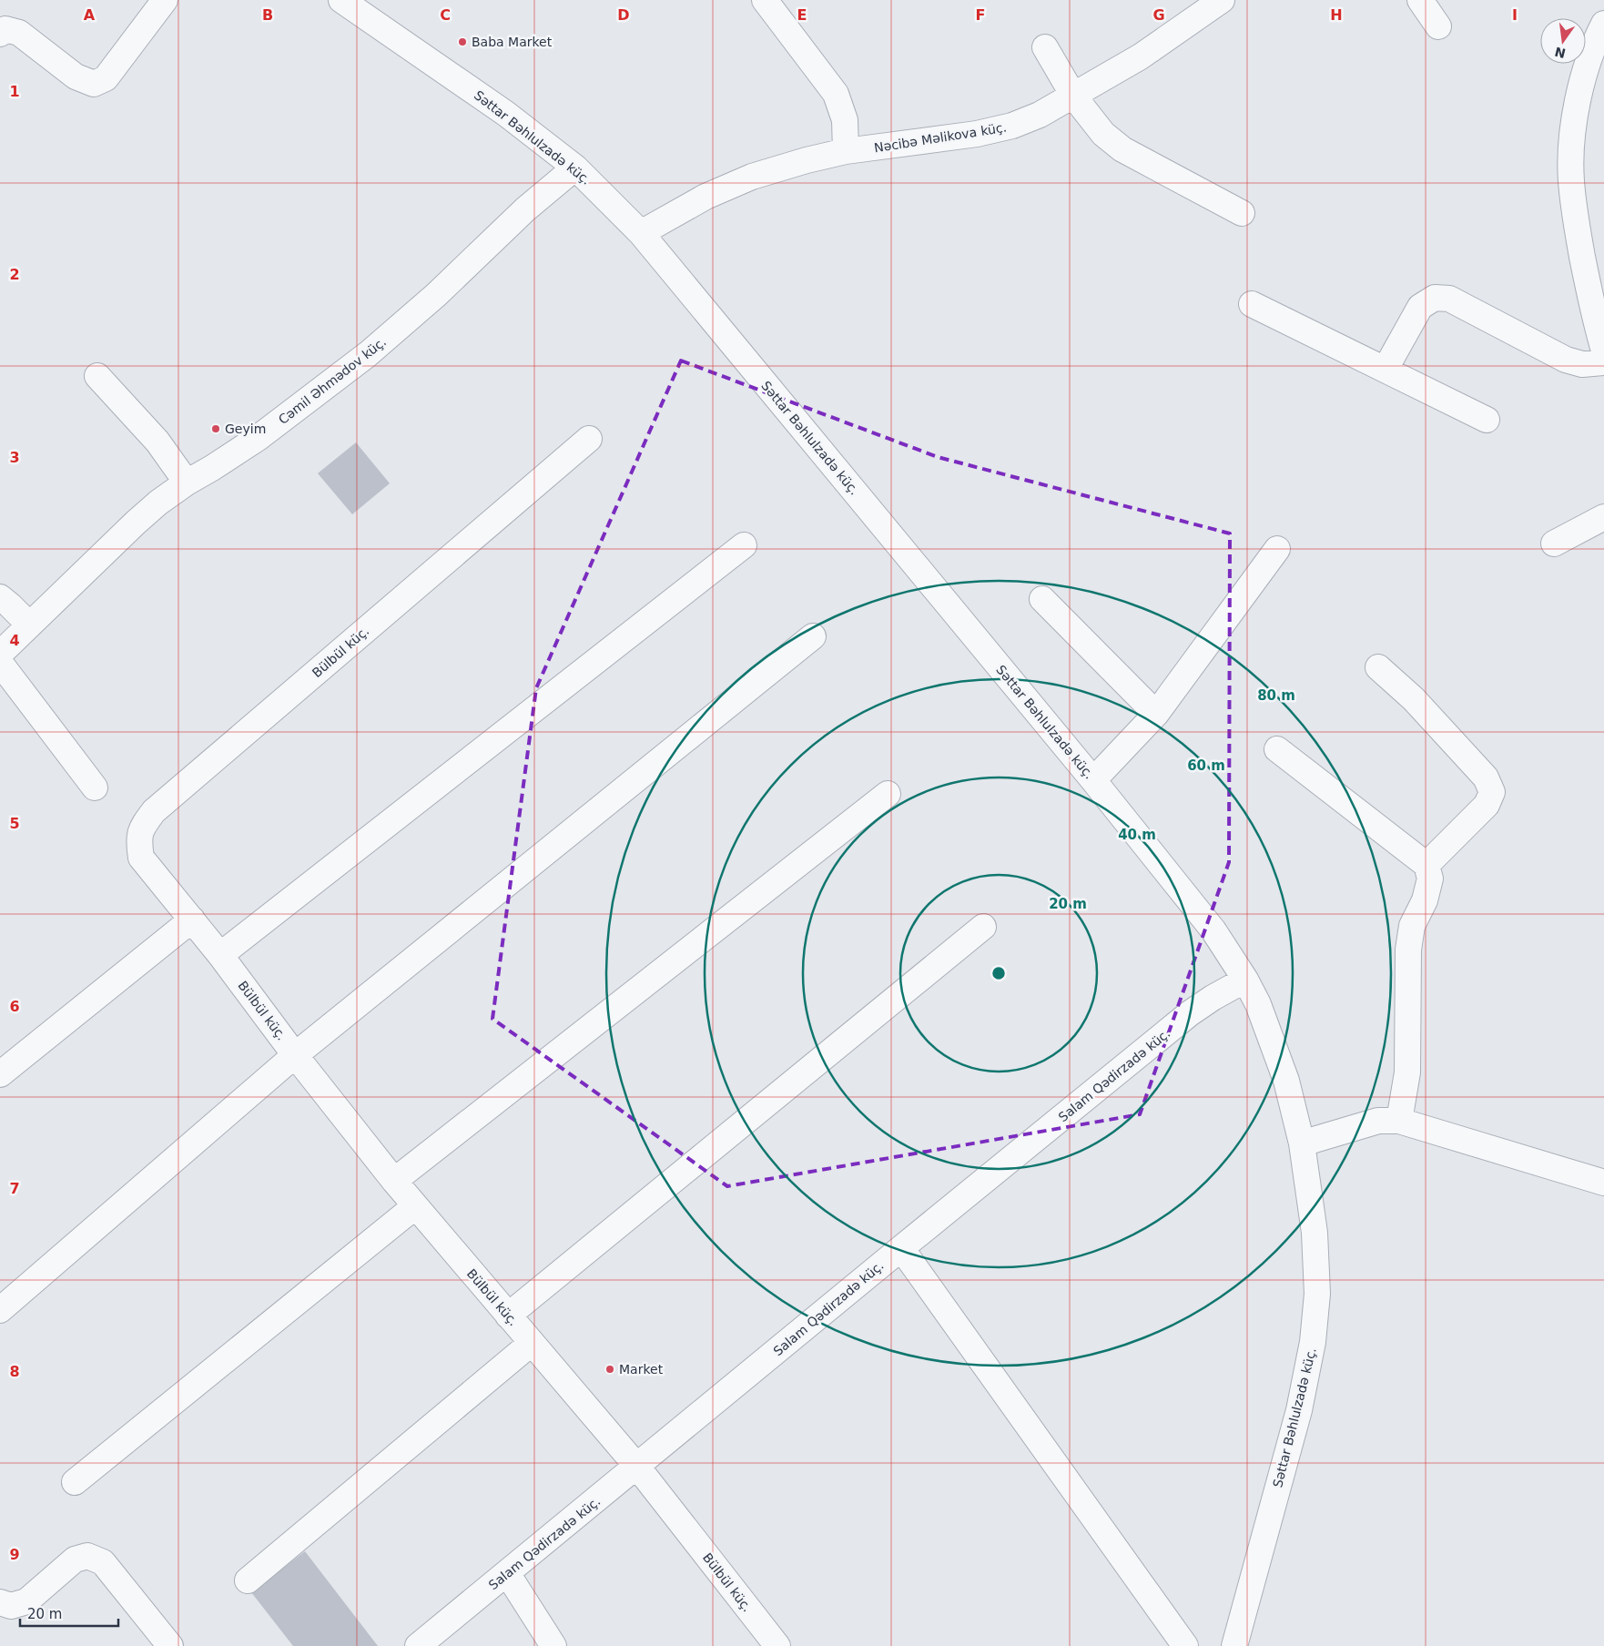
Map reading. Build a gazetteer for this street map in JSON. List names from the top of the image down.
{
  "streets": {
    "street": [
      "Səttar Bəhlulzadə küç.",
      "Nəcibə Məlikova küç.",
      "Cəmil Əhmədov küç.",
      "Bülbül küç.",
      "Salam Qədirzadə küç."
    ]
  },
  "crossings": [
    ["Səttar Bəhlulzadə küç.", "Nəcibə Məlikova küç."],
    ["Səttar Bəhlulzadə küç.", "Cəmil Əhmədov küç."],
    ["Səttar Bəhlulzadə küç.", "Salam Qədirzadə küç."],
    ["Bülbül küç.", "Salam Qədirzadə küç."]
  ],
  "places": ["Baba Market", "Geyim", "Market"],
  "scale_bar": "20 m",
  "north": "bottom",
  "grid": {
    "columns": [
      "A",
      "B",
      "C",
      "D",
      "E",
      "F",
      "G",
      "H",
      "I"
    ],
    "rows": [
      "1",
      "2",
      "3",
      "4",
      "5",
      "6",
      "7",
      "8",
      "9"
    ]
  },
  "rings": [
    "80 m",
    "60 m",
    "40 m",
    "20 m"
  ]
}
